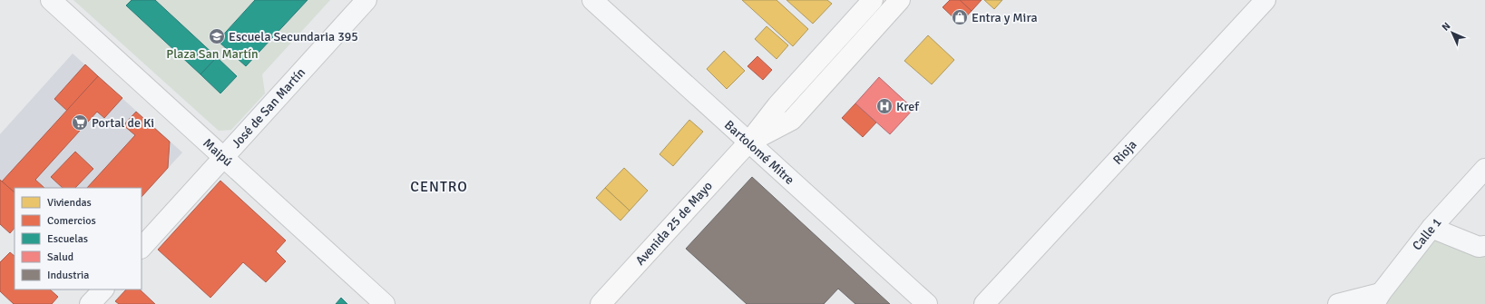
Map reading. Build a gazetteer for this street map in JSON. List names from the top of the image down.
{
  "streets": {
    "main road": ["Avenida 25 de Mayo"],
    "street": [
      "José de San Martín",
      "Maipú",
      "Bartolomé Mitre",
      "Rioja",
      "Calle 1"
    ]
  },
  "crossings": [
    ["José de San Martín", "Maipú"],
    ["Bartolomé Mitre", "Avenida 25 de Mayo"]
  ],
  "districts": ["CENTRO"],
  "parks": ["Plaza San Martín"],
  "places": {
    "shop": ["Entra y Mira"],
    "school or university": ["Escuela Secundaria 395"],
    "hospital": ["Kref"],
    "supermarket": ["Portal de Ki"]
  },
  "legend": [
    "Viviendas",
    "Comercios",
    "Escuelas",
    "Salud",
    "Industria"
  ],
  "north": "top left"
}
